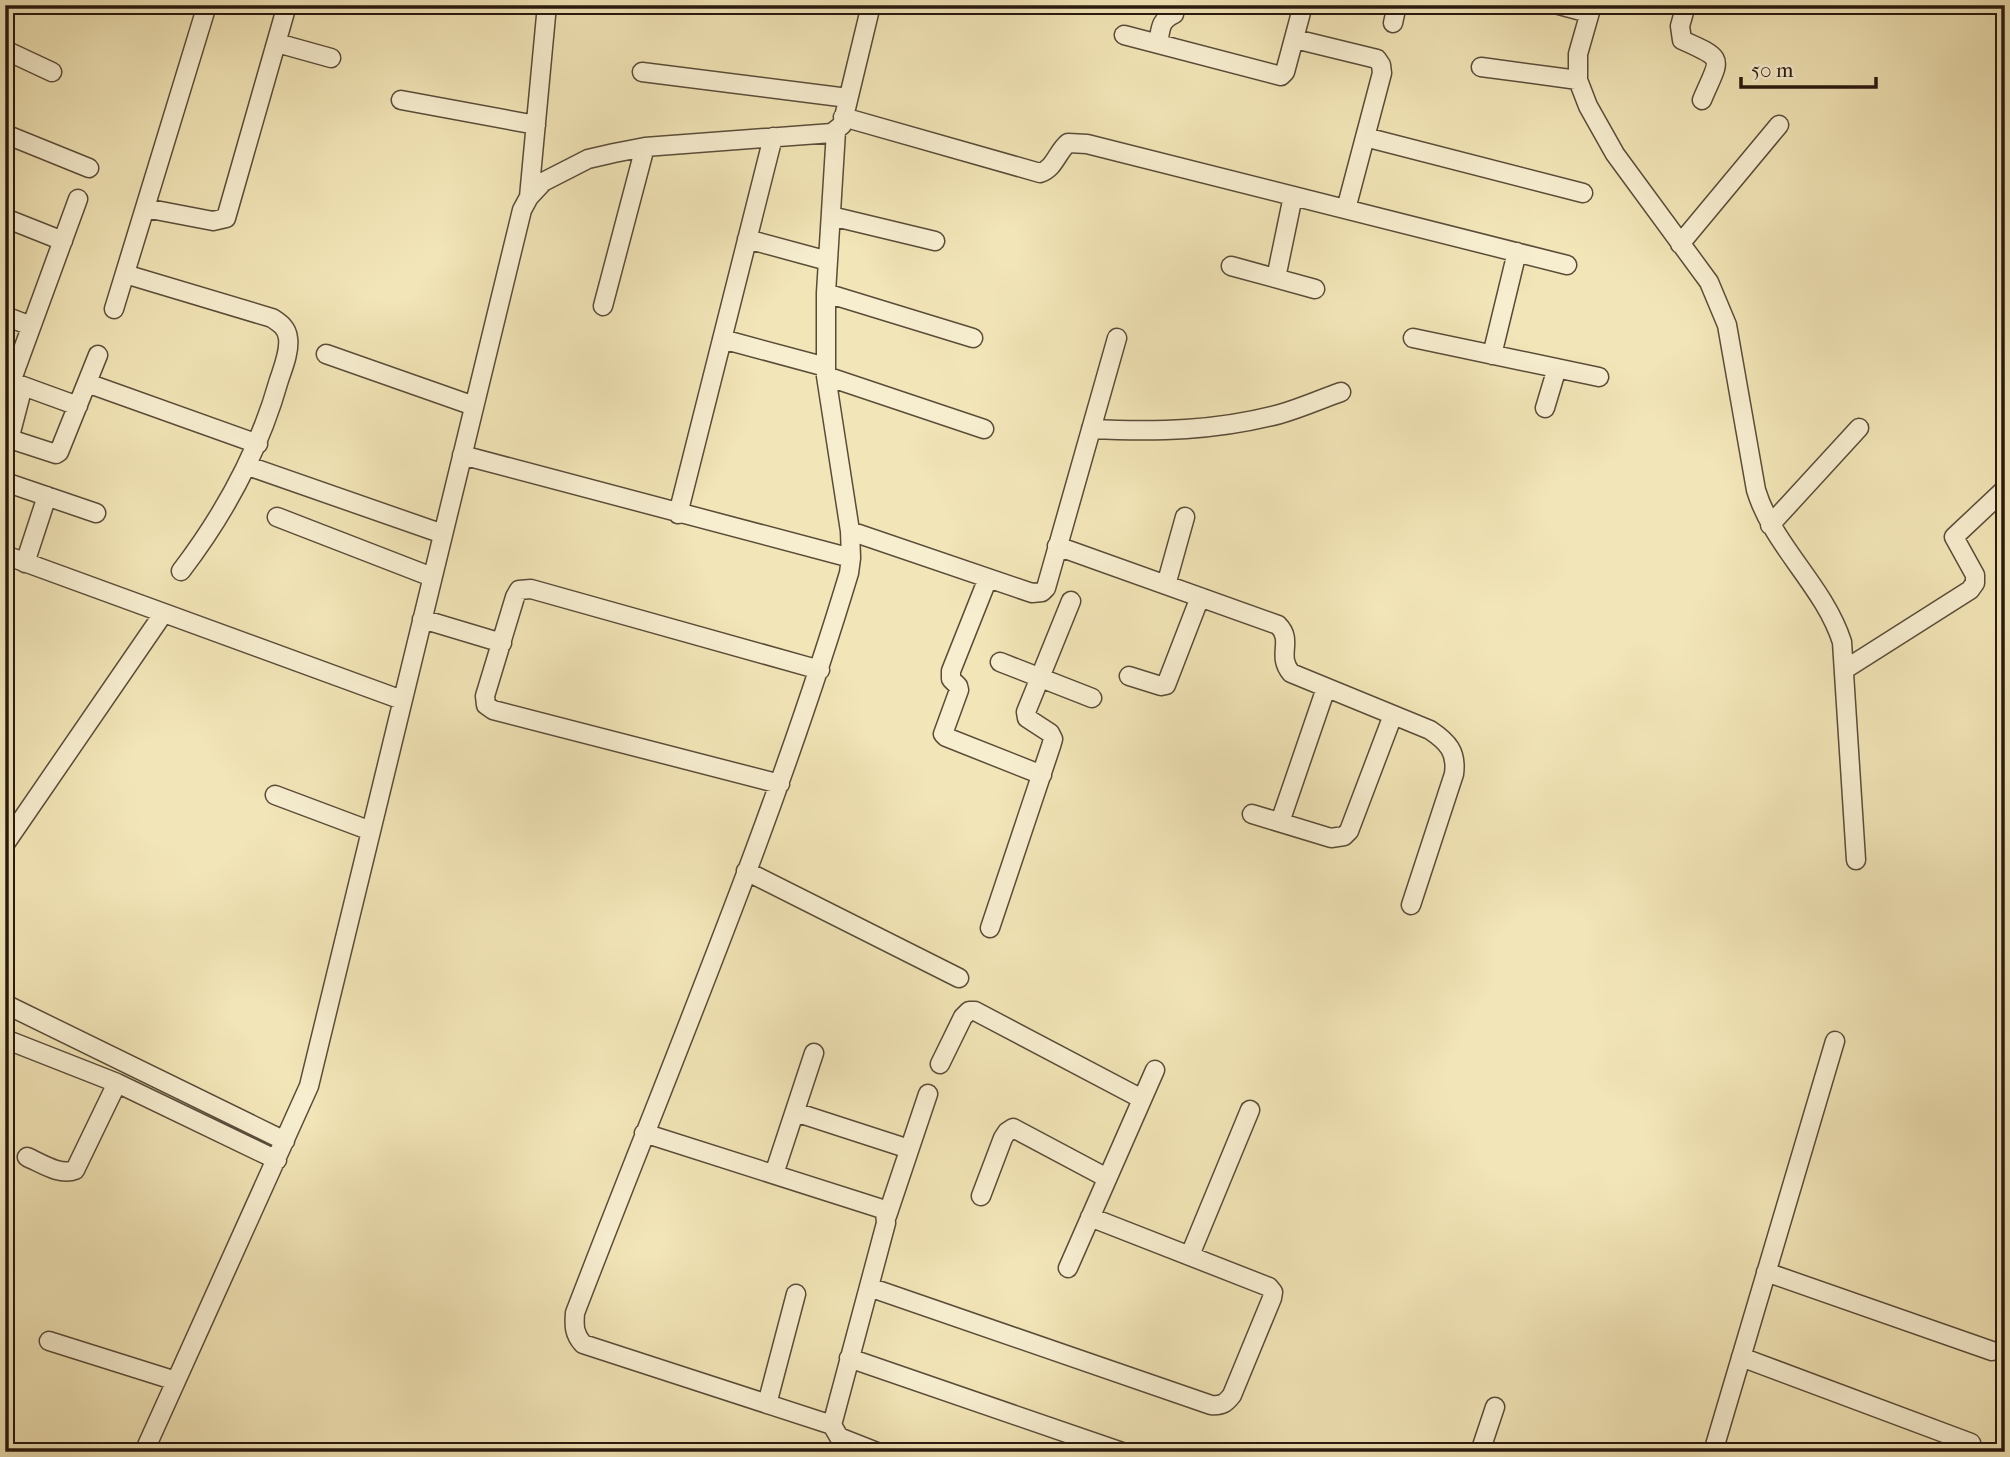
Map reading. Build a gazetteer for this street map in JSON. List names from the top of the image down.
{
  "scale_bar": "50 m"
}
